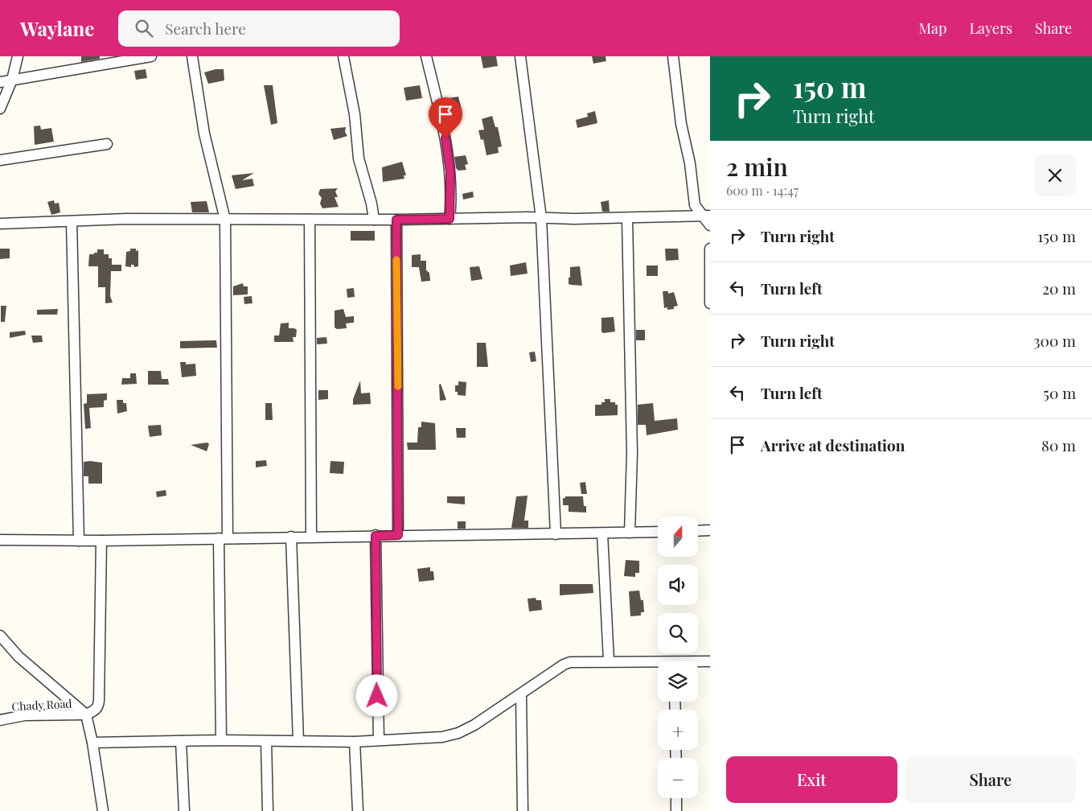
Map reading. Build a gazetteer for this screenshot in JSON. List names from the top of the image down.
{
  "streets": {
    "street": ["Chady Road"]
  },
  "north": "top",
  "page": {
    "header": "Waylane",
    "search": "Search here",
    "nav": ["Map", "Layers", "Share"],
    "turn": ["150 m", "Turn right"],
    "heading": ["2 min", "600 m · 14:47"],
    "list": [
      {
        "name": "Turn right",
        "value": "150 m"
      },
      {
        "name": "Turn left",
        "value": "20 m"
      },
      {
        "name": "Turn right",
        "value": "300 m"
      },
      {
        "name": "Turn left",
        "value": "50 m"
      },
      {
        "name": "Arrive at destination",
        "value": "80 m"
      }
    ],
    "map_buttons": ["+", "−"],
    "buttons": ["Exit", "Share"]
  }
}
